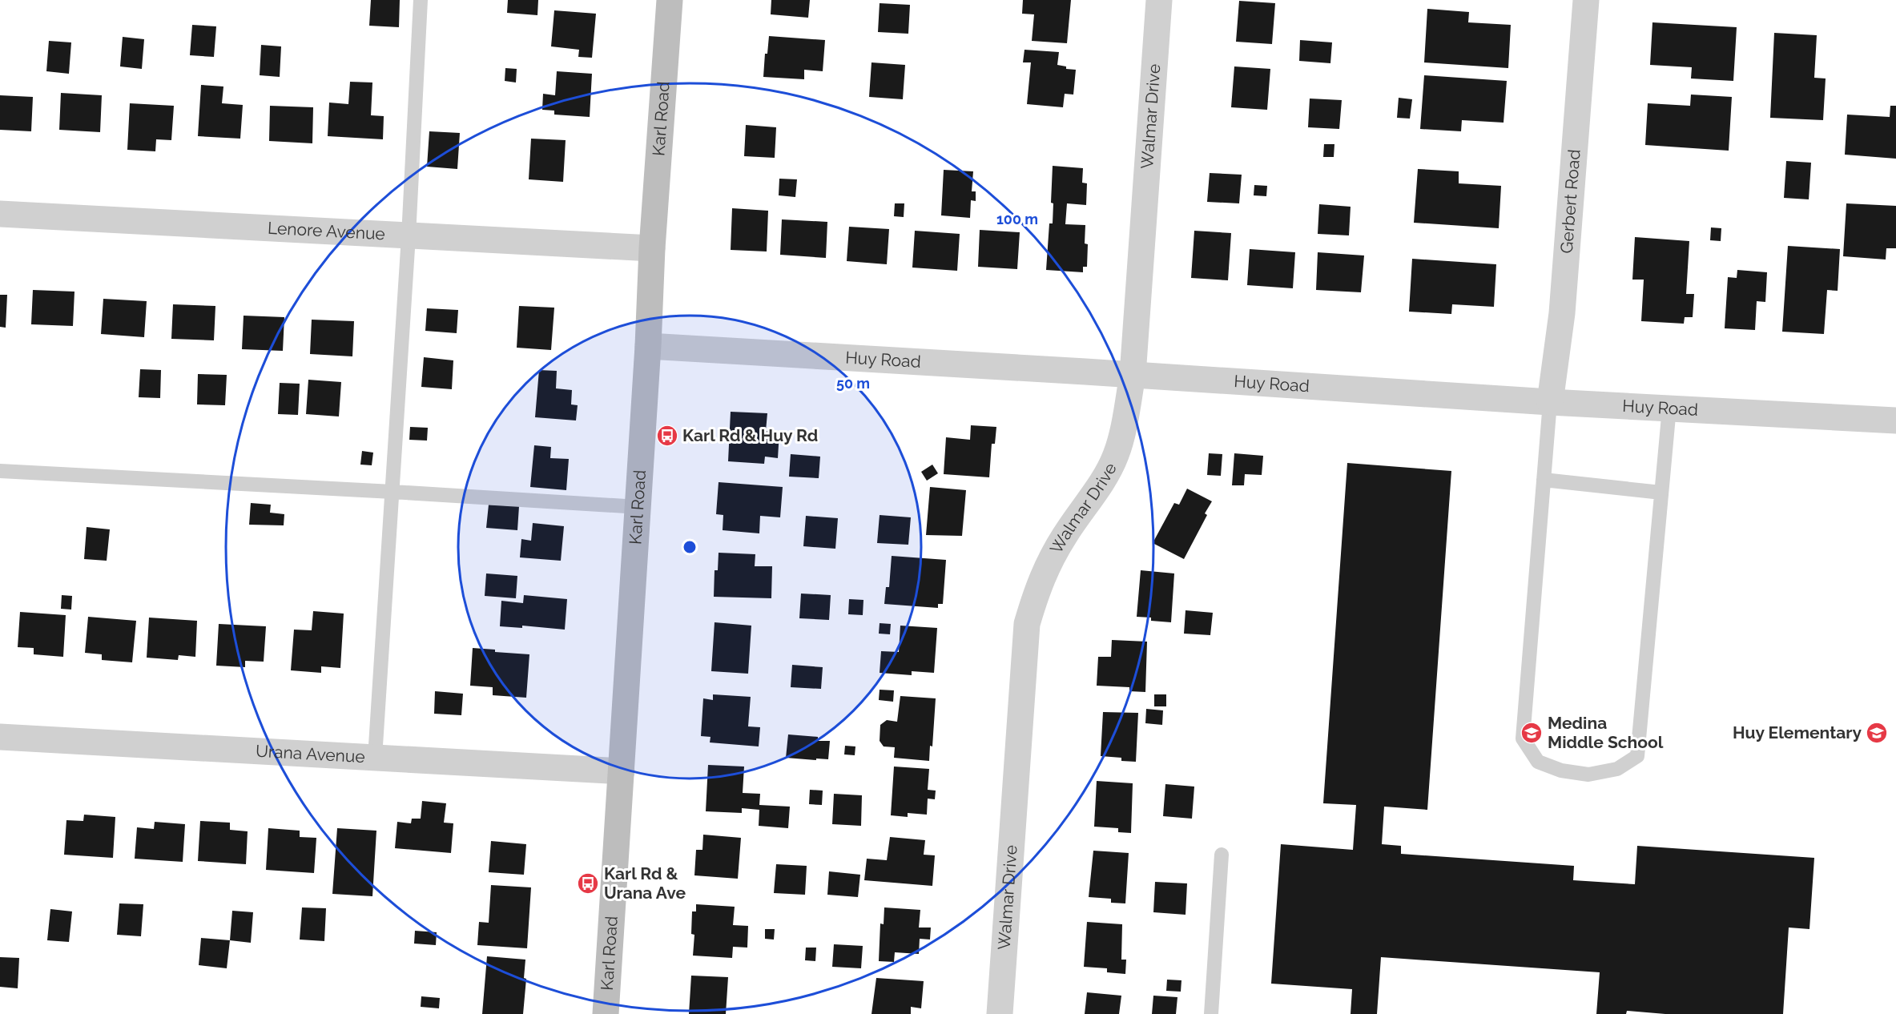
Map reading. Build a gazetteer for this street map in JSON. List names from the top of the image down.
{
  "streets": {
    "main road": ["Karl Road"],
    "street": [
      "Walmar Drive",
      "Gerbert Road",
      "Lenore Avenue",
      "Huy Road",
      "Urana Avenue"
    ]
  },
  "crossings": [
    ["Walmar Drive", "Huy Road"],
    ["Karl Road", "Lenore Avenue"],
    ["Karl Road", "Huy Road"],
    ["Karl Road", "Urana Avenue"],
    ["Gerbert Road", "Huy Road"]
  ],
  "places": {
    "bus stop": ["Karl Rd & Huy Rd", "Karl Rd & Urana Ave"],
    "school or university": ["Medina Middle School", "Huy Elementary"]
  },
  "rings": ["100 m", "50 m"]
}
